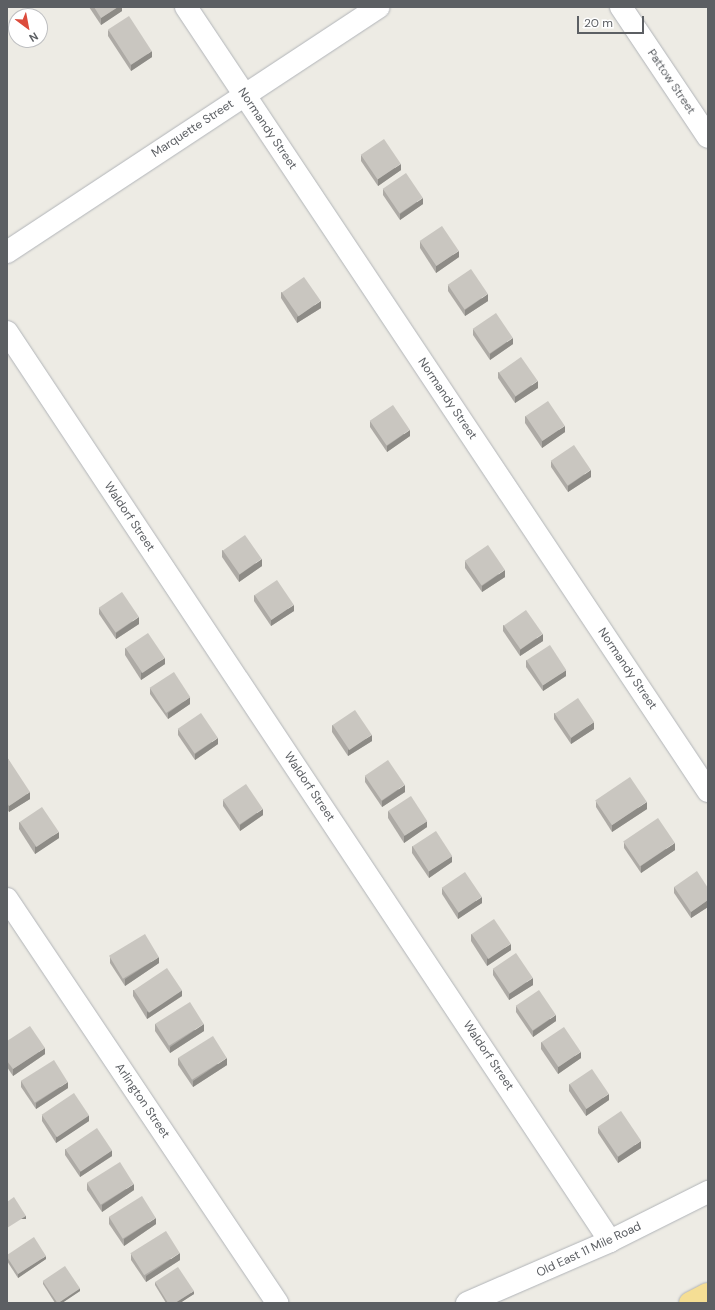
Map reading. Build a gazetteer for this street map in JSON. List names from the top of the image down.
{
  "streets": {
    "street": [
      "Pattow Street",
      "Marquette Street",
      "Normandy Street",
      "Waldorf Street",
      "Arlington Street",
      "Old East 11 Mile Road"
    ]
  },
  "crossings": [
    ["Marquette Street", "Normandy Street"],
    ["Waldorf Street", "Old East 11 Mile Road"]
  ],
  "scale_bar": "20 m",
  "north": "bottom right"
}
